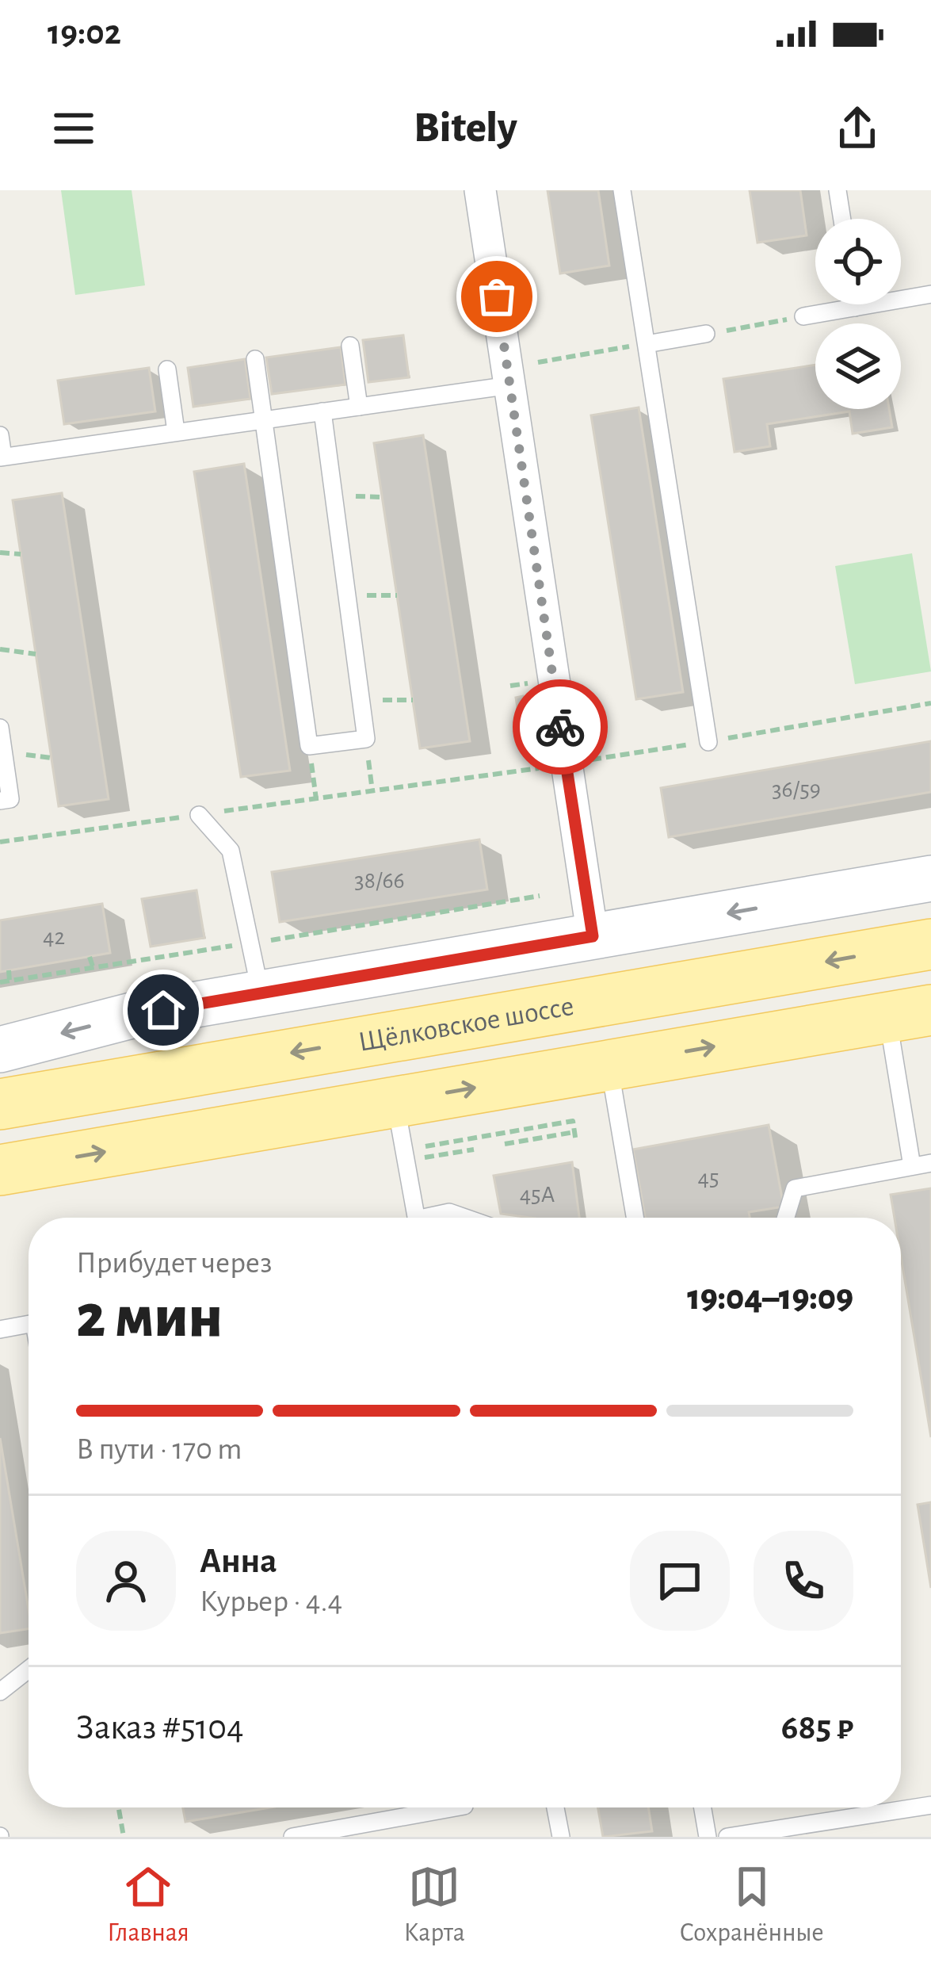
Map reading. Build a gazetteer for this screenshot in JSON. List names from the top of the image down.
{
  "streets": {
    "main road": ["Щёлковское шоссе"]
  },
  "house_numbers": [
    "36/59",
    "38/66",
    "42",
    "45",
    "45А"
  ],
  "page": {
    "status": "19:02",
    "header": "Bitely",
    "heading": ["2 мин", "Прибудет через", "19:04–19:09"],
    "panel": [
      "Анна",
      "Курьер · 4.4",
      "Заказ #5104",
      "685 ₽"
    ],
    "bar": "В пути · 170 m",
    "tabs": ["Главная", "Карта", "Сохранённые"]
  }
}
